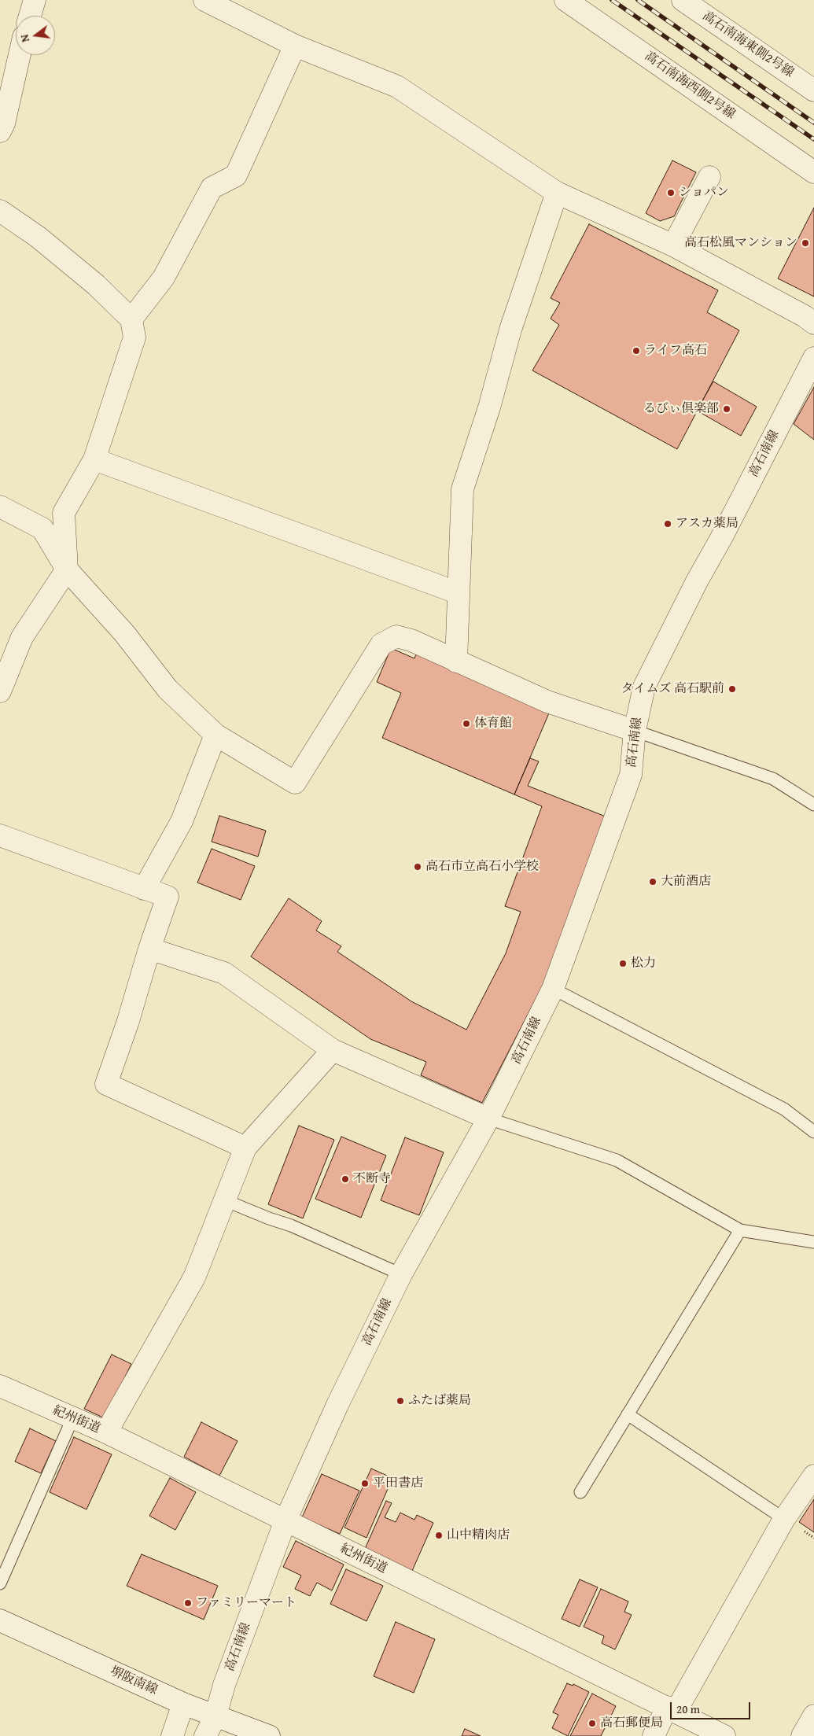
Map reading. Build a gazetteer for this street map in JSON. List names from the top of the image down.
{
  "streets": {
    "street": [
      "高石南海東側2号線",
      "高石南海西側2号線",
      "高石南線",
      "紀州街道",
      "堺阪南線"
    ]
  },
  "crossings": [
    ["高石南線", "紀州街道"],
    ["高石南線", "堺阪南線"]
  ],
  "places": [
    "ショパン",
    "高石松風マンション",
    "ライフ高石",
    "るびぃ倶楽部",
    "アスカ薬局",
    "タイムズ 高石駅前",
    "体育館",
    "高石市立高石小学校",
    "大前酒店",
    "松力",
    "不断寺",
    "ふたば薬局",
    "平田書店",
    "山中精肉店",
    "ファミリーマート",
    "高石郵便局"
  ],
  "scale_bar": "20 m",
  "north": "left"
}
